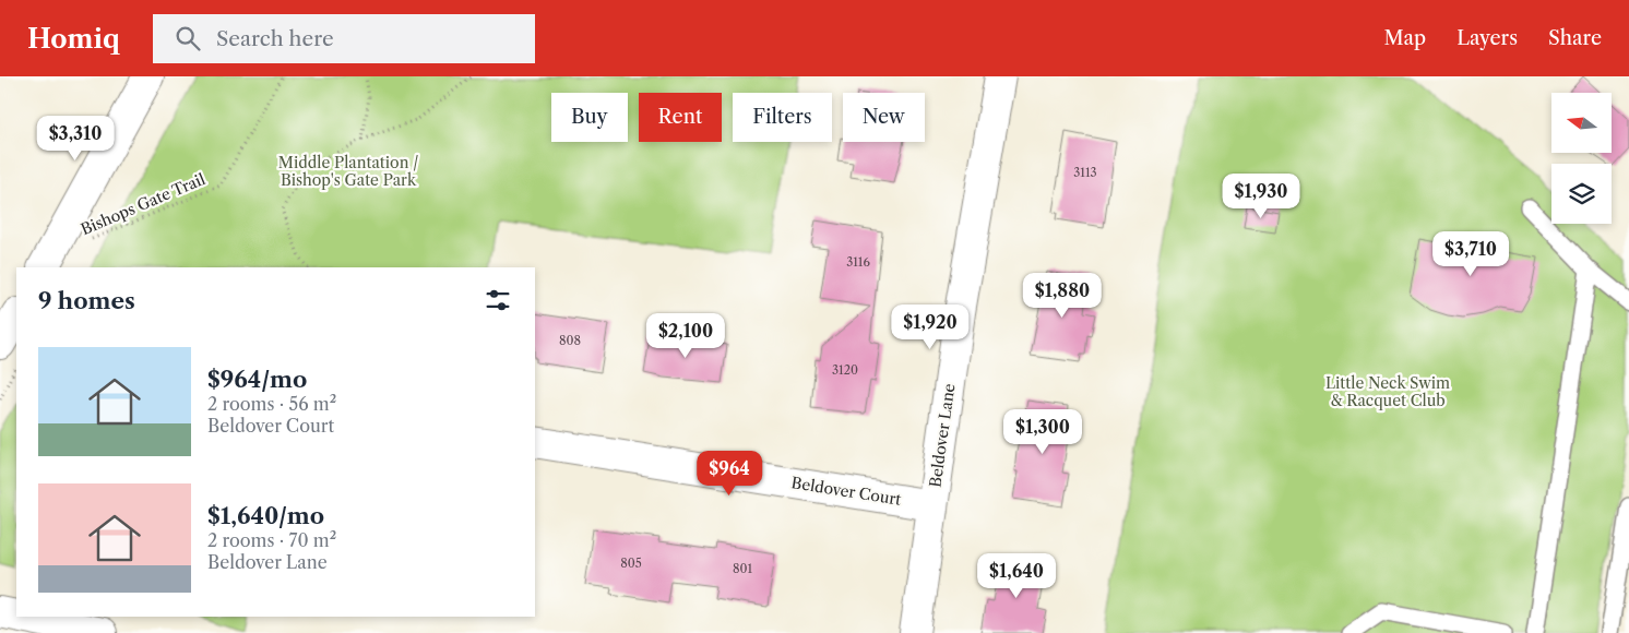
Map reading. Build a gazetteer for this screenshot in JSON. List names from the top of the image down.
{
  "streets": {
    "street": ["Beldover Lane", "Beldover Court"],
    "path": ["Bishops Gate Trail"]
  },
  "crossings": [
    ["Beldover Lane", "Beldover Court"]
  ],
  "parks": ["Middle Plantation / Bishop's Gate Park", "Little Neck Swim & Racquet Club"],
  "house_numbers": [
    "3113",
    "3116",
    "808",
    "3120",
    "805",
    "801"
  ],
  "north": "left",
  "page": {
    "header": "Homiq",
    "search": "Search here",
    "nav": ["Map", "Layers", "Share"],
    "chip": [
      "Buy",
      "Rent",
      "Filters",
      "New"
    ],
    "price": [
      "$3,310",
      "$1,930",
      "$3,710",
      "$1,880",
      "$1,920",
      "$2,100",
      "$1,300",
      "$964",
      "$1,640"
    ],
    "heading": "9 homes",
    "list": [
      {
        "name": "$964/mo",
        "note": "2 rooms · 56 m² · Beldover Court"
      },
      {
        "name": "$1,640/mo",
        "note": "2 rooms · 70 m² · Beldover Lane"
      }
    ]
  }
}
